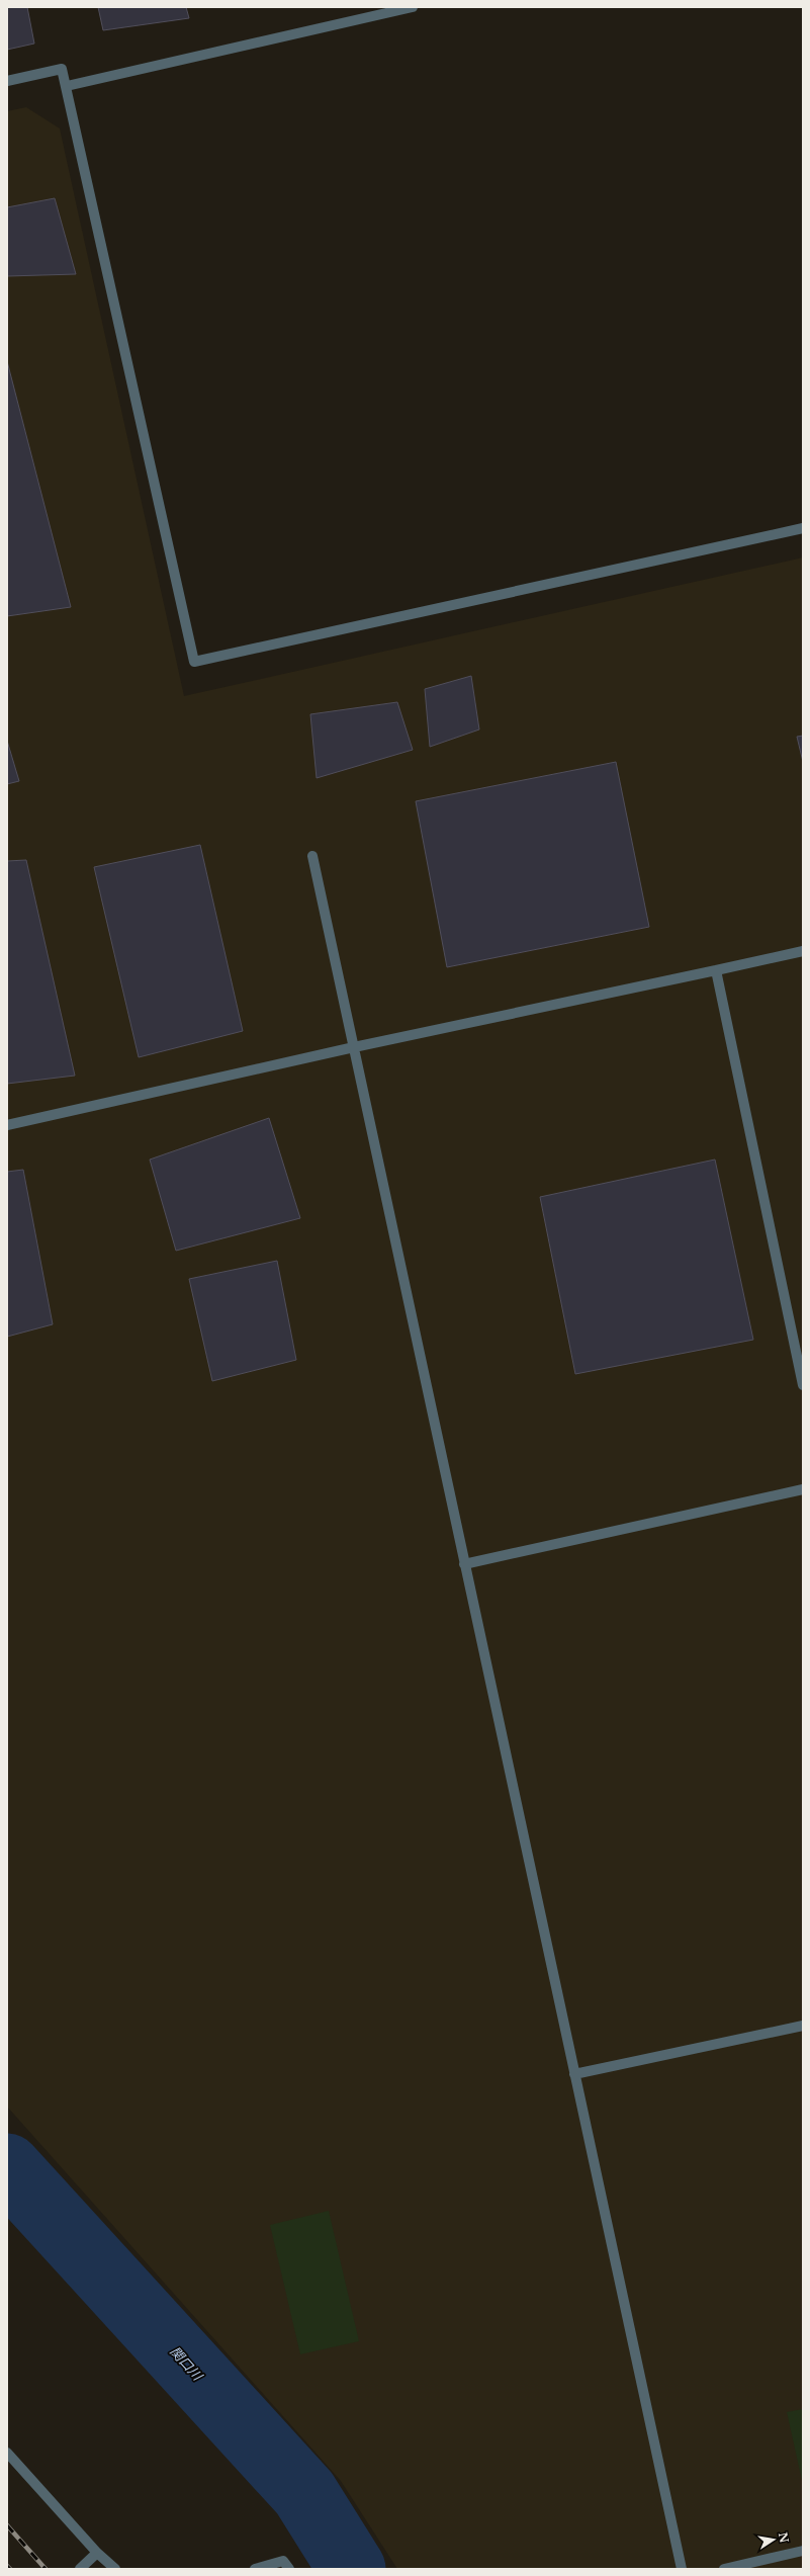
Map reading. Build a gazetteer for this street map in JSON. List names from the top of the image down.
{
  "water": ["関口川"],
  "north": "right"
}
